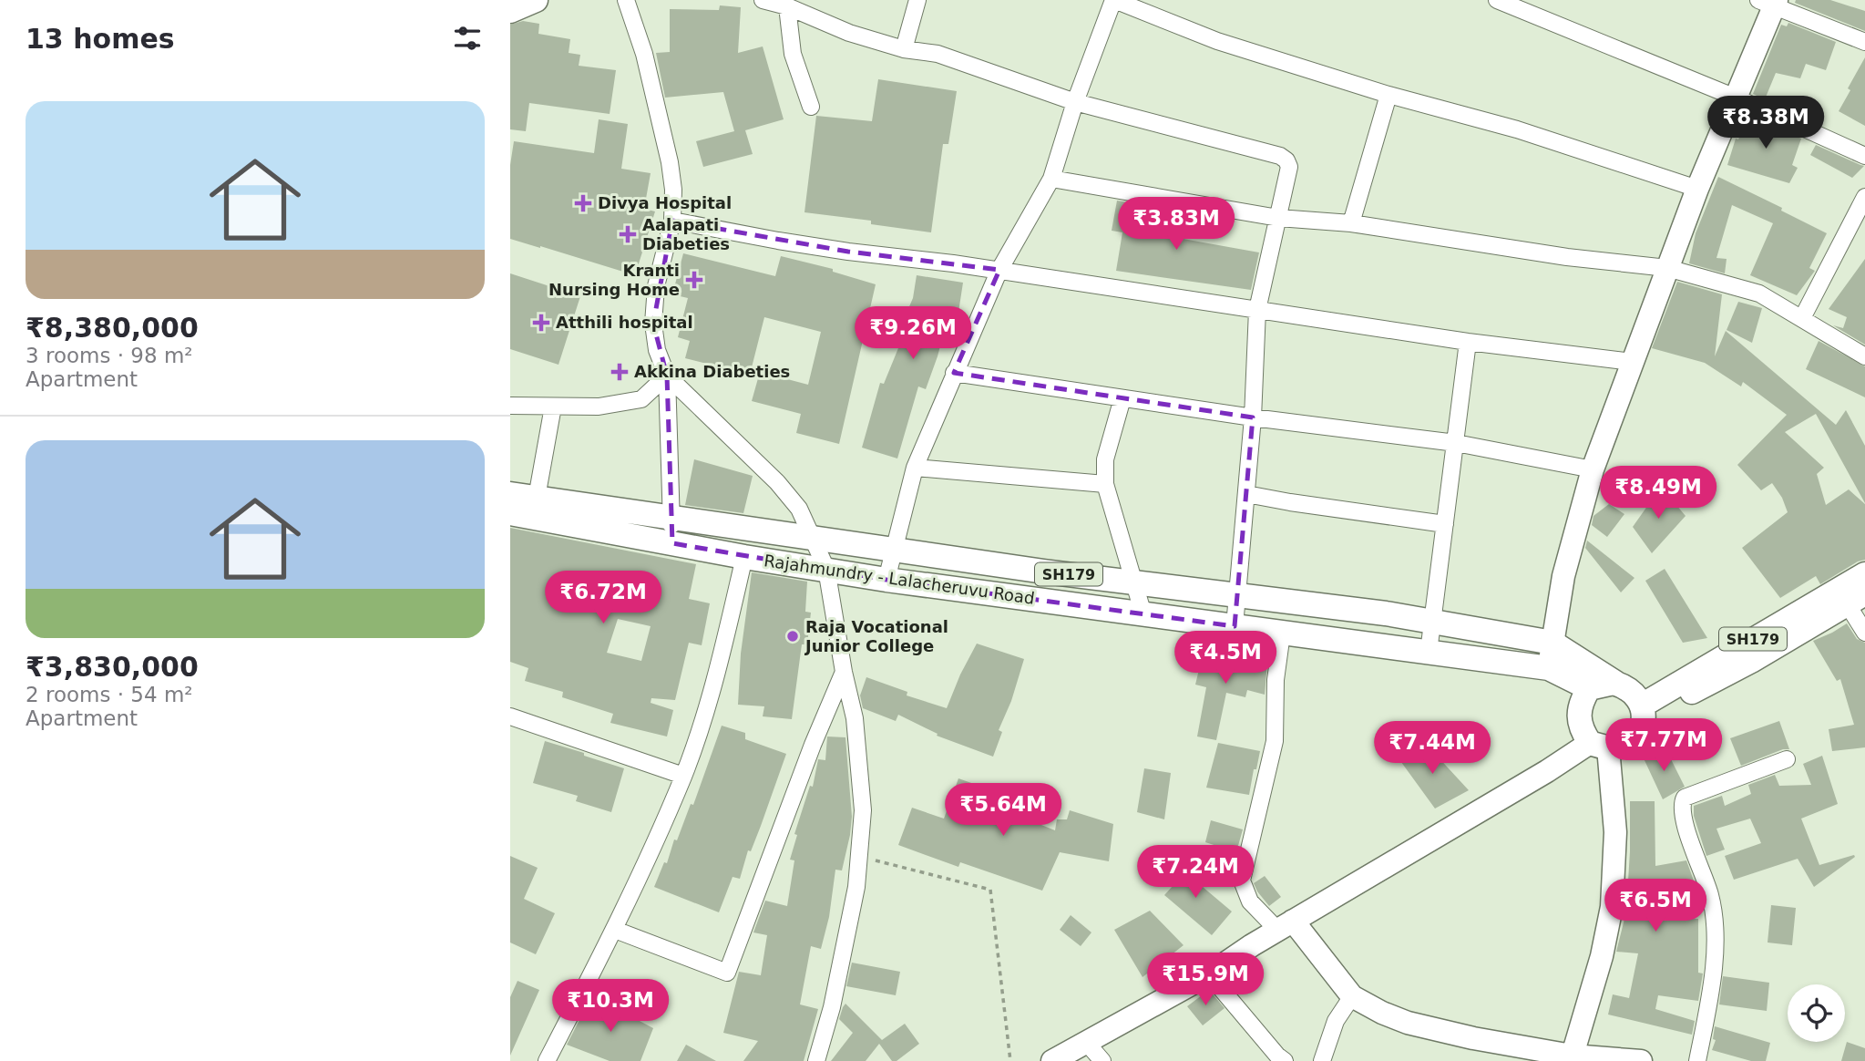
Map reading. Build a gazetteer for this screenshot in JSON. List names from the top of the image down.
{
  "streets": {
    "main road": ["SH179", "Rajahmundry - Lalacheruvu Road"]
  },
  "crossings": [
    ["SH179", "Rajahmundry - Lalacheruvu Road"]
  ],
  "places": {
    "health": [
      "Divya Hospital",
      "Aalapati Diabeties",
      "Kranti Nursing Home",
      "Atthili hospital",
      "Akkina Diabeties"
    ],
    "other": ["Raja Vocational Junior College"]
  },
  "page": {
    "heading": "13 homes",
    "list": [
      {
        "name": "₹8,380,000",
        "note": "3 rooms · 98 m² · Apartment"
      },
      {
        "name": "₹3,830,000",
        "note": "2 rooms · 54 m² · Apartment"
      }
    ],
    "price": [
      "₹8.38M",
      "₹3.83M",
      "₹9.26M",
      "₹8.49M",
      "₹6.72M",
      "₹4.5M",
      "₹7.77M",
      "₹7.44M",
      "₹5.64M",
      "₹7.24M",
      "₹6.5M",
      "₹15.9M",
      "₹10.3M"
    ]
  }
}
